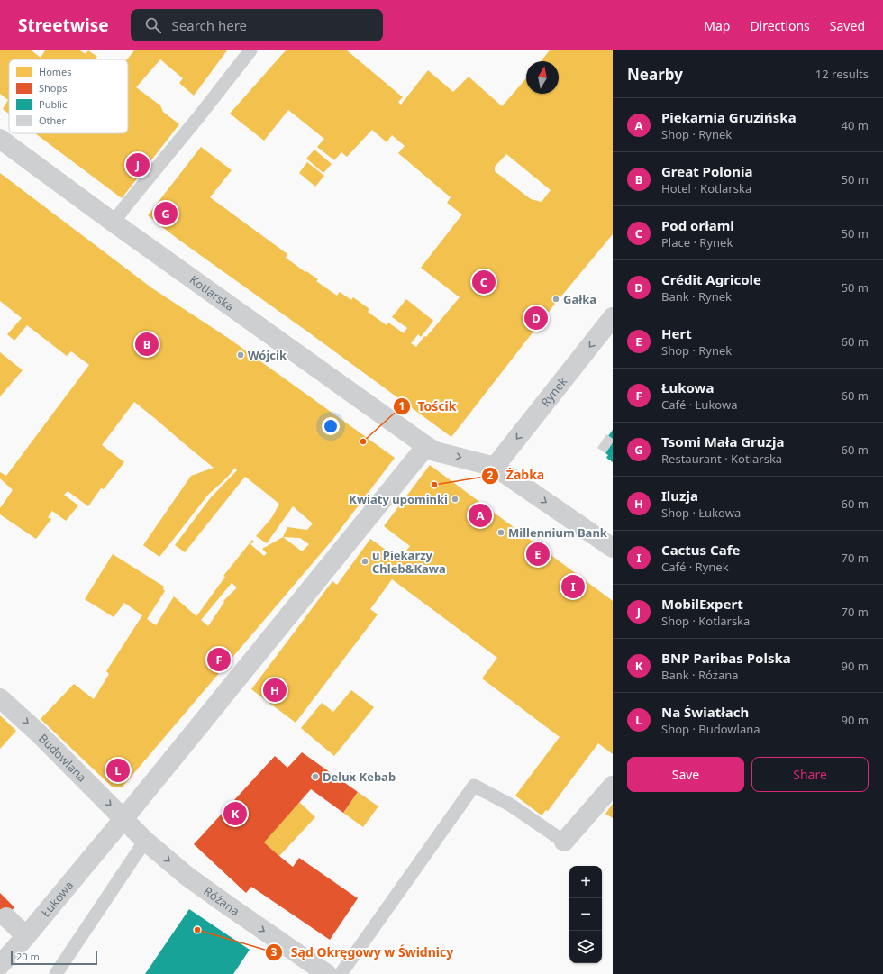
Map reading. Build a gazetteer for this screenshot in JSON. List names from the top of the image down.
{
  "streets": {
    "street": [
      "Kotlarska",
      "Rynek",
      "Budowlana",
      "Łukowa",
      "Różana"
    ]
  },
  "crossings": [
    ["Kotlarska", "Łukowa"],
    ["Budowlana", "Łukowa"],
    ["Budowlana", "Różana"],
    ["Łukowa", "Różana"]
  ],
  "one_way": ["Rynek", "Budowlana", "Różana"],
  "places": [
    "Gałka",
    "Wójcik",
    "Tościk",
    "Żabka",
    "Kwiaty upominki",
    "Millennium Bank",
    "u Piekarzy Chleb&Kawa",
    "Delux Kebab",
    "Sąd Okręgowy w Świdnicy"
  ],
  "legend": [
    "Homes",
    "Shops",
    "Public",
    "Other"
  ],
  "scale_bar": "20 m",
  "north": "top",
  "page": {
    "header": "Streetwise",
    "search": "Search here",
    "nav": ["Map", "Directions", "Saved"],
    "heading": ["Nearby", "12 results"],
    "list": [
      {
        "mark": "A",
        "name": "Piekarnia Gruzińska",
        "note": "Shop · Rynek",
        "value": "40 m"
      },
      {
        "mark": "B",
        "name": "Great Polonia",
        "note": "Hotel · Kotlarska",
        "value": "50 m"
      },
      {
        "mark": "C",
        "name": "Pod orłami",
        "note": "Place · Rynek",
        "value": "50 m"
      },
      {
        "mark": "D",
        "name": "Crédit Agricole",
        "note": "Bank · Rynek",
        "value": "50 m"
      },
      {
        "mark": "E",
        "name": "Hert",
        "note": "Shop · Rynek",
        "value": "60 m"
      },
      {
        "mark": "F",
        "name": "Łukowa",
        "note": "Café · Łukowa",
        "value": "60 m"
      },
      {
        "mark": "G",
        "name": "Tsomi Mała Gruzja",
        "note": "Restaurant · Kotlarska",
        "value": "60 m"
      },
      {
        "mark": "H",
        "name": "Iluzja",
        "note": "Shop · Łukowa",
        "value": "60 m"
      },
      {
        "mark": "I",
        "name": "Cactus Cafe",
        "note": "Café · Rynek",
        "value": "70 m"
      },
      {
        "mark": "J",
        "name": "MobilExpert",
        "note": "Shop · Kotlarska",
        "value": "70 m"
      },
      {
        "mark": "K",
        "name": "BNP Paribas Polska",
        "note": "Bank · Różana",
        "value": "90 m"
      },
      {
        "mark": "L",
        "name": "Na Światłach",
        "note": "Shop · Budowlana",
        "value": "90 m"
      }
    ],
    "pins": [
      "J",
      "G",
      "C",
      "D",
      "B",
      "A",
      "E",
      "I",
      "F",
      "H",
      "L",
      "K"
    ],
    "buttons": ["Save", "Share"],
    "map_buttons": ["+", "−"],
    "scale": "20 m"
  }
}
